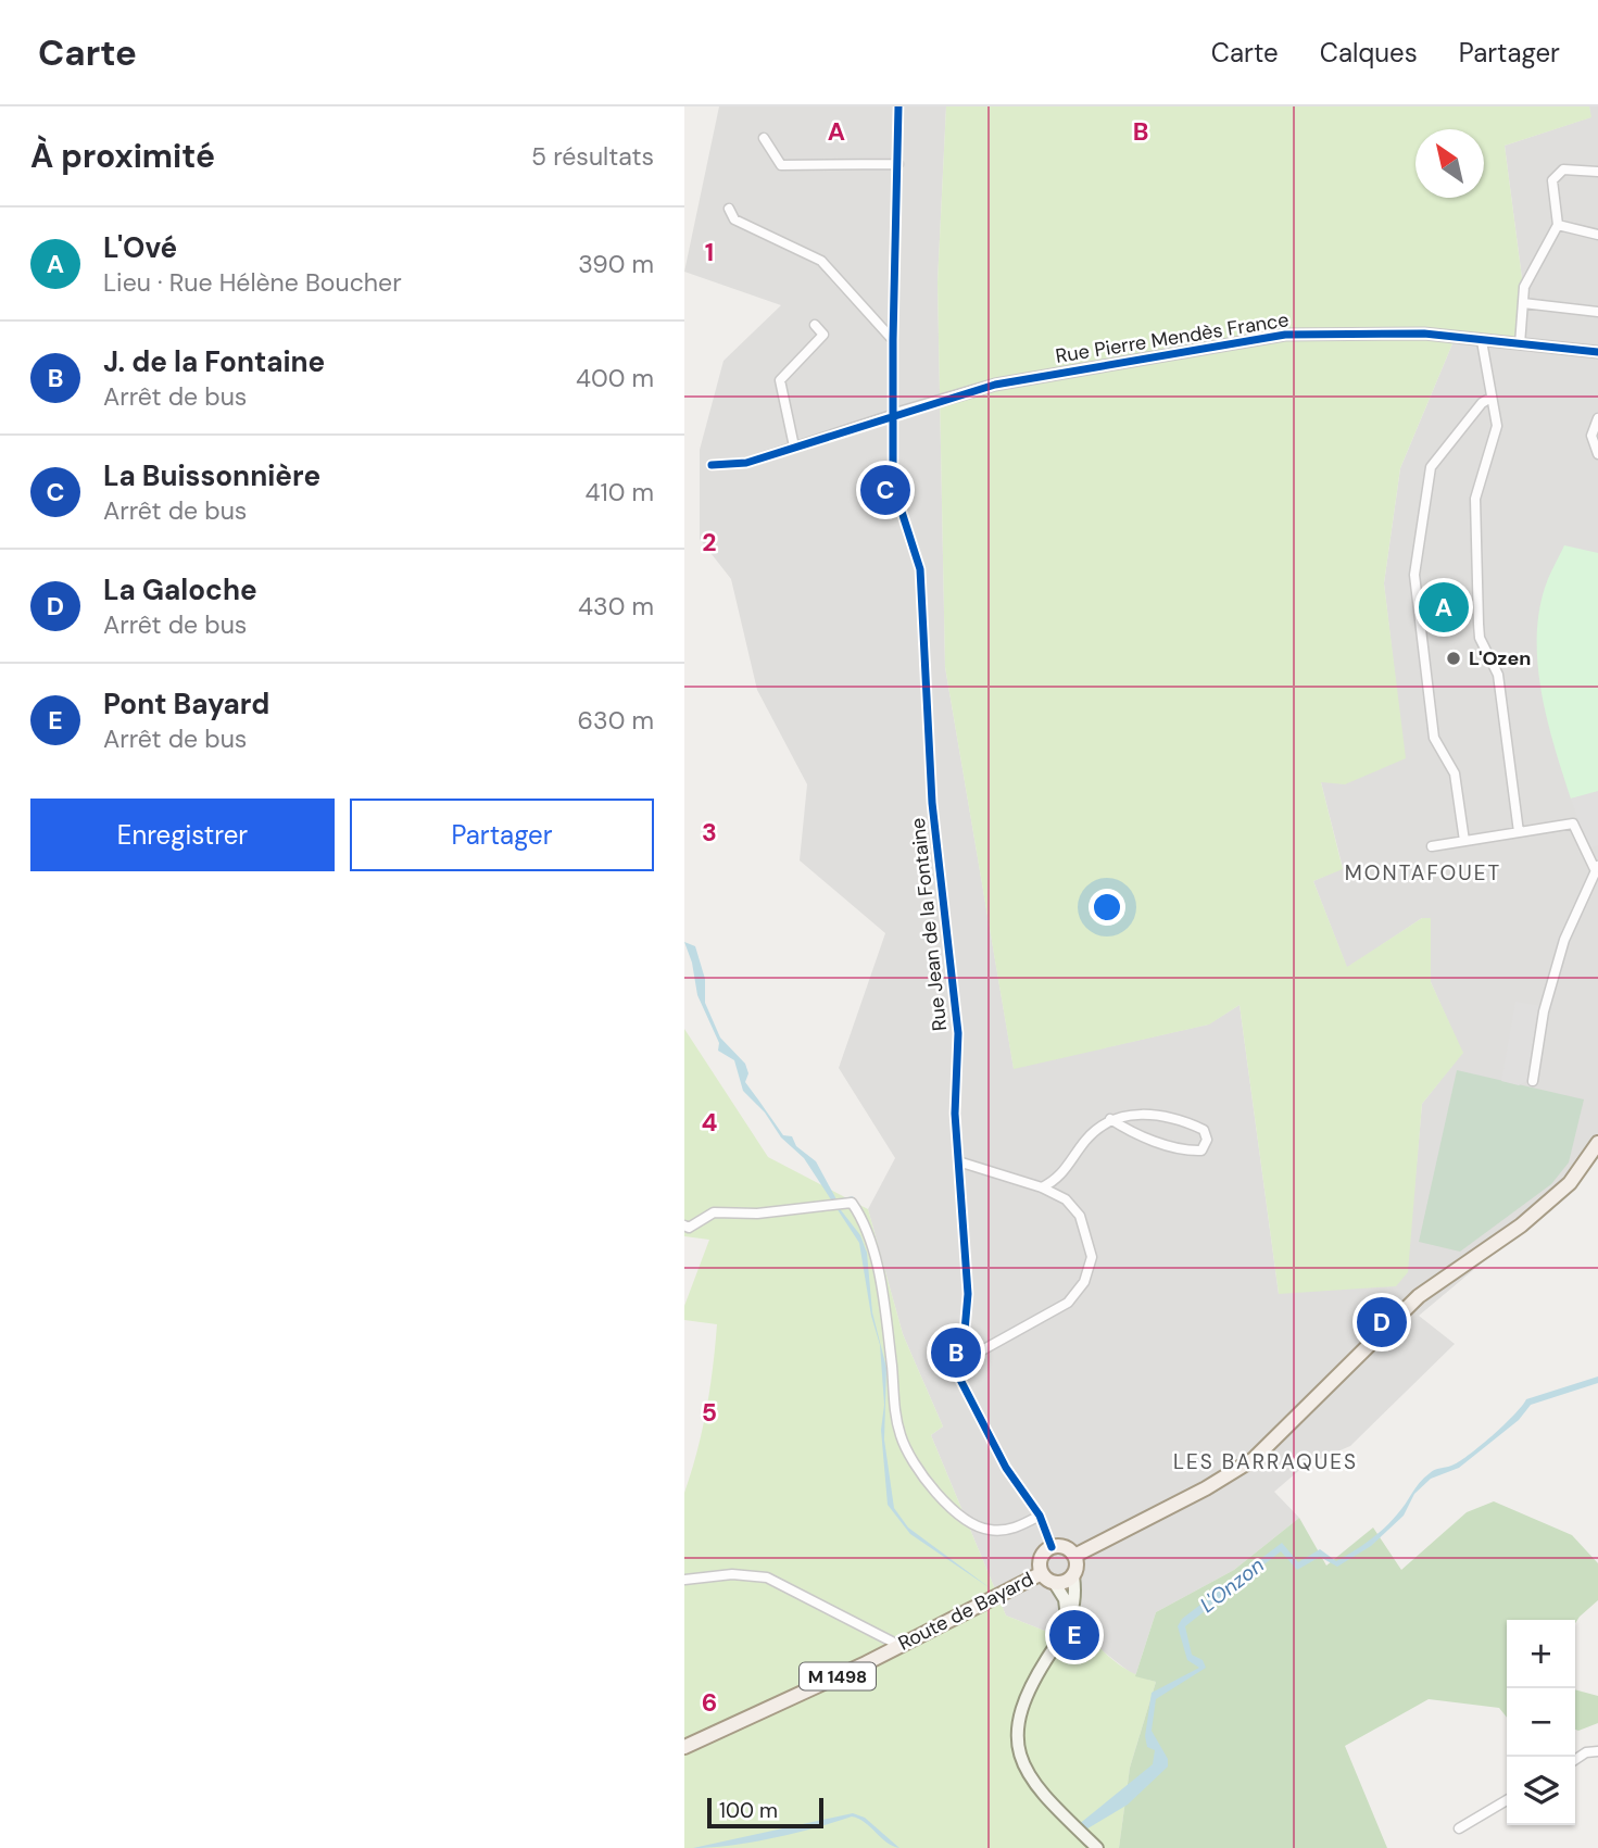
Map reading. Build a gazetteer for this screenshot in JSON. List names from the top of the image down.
{
  "streets": {
    "main road": ["Route de Bayard", "M 1498"],
    "street": ["Rue Pierre Mendès France", "Rue Jean de la Fontaine"]
  },
  "crossings": [
    ["Rue Pierre Mendès France", "Rue Jean de la Fontaine"],
    ["Rue Jean de la Fontaine", "Route de Bayard"]
  ],
  "districts": ["MONTAFOUET", "LES BARRAQUES"],
  "water": ["L'Onzon"],
  "places": ["L'Ozen"],
  "scale_bar": "100 m",
  "north": "top left",
  "page": {
    "header": "Carte",
    "nav": ["Carte", "Calques", "Partager"],
    "heading": ["À proximité", "5 résultats"],
    "list": [
      {
        "mark": "A",
        "name": "L'Ové",
        "note": "Lieu · Rue Hélène Boucher",
        "value": "390 m"
      },
      {
        "mark": "B",
        "name": "J. de la Fontaine",
        "note": "Arrêt de bus",
        "value": "400 m"
      },
      {
        "mark": "C",
        "name": "La Buissonnière",
        "note": "Arrêt de bus",
        "value": "410 m"
      },
      {
        "mark": "D",
        "name": "La Galoche",
        "note": "Arrêt de bus",
        "value": "430 m"
      },
      {
        "mark": "E",
        "name": "Pont Bayard",
        "note": "Arrêt de bus",
        "value": "630 m"
      }
    ],
    "pins": [
      "C",
      "A",
      "D",
      "B",
      "E"
    ],
    "buttons": ["Enregistrer", "Partager"],
    "map_buttons": ["+", "−"],
    "scale": "100 m"
  },
  "grid": {
    "columns": ["A", "B"],
    "rows": [
      "1",
      "2",
      "3",
      "4",
      "5",
      "6"
    ]
  }
}
